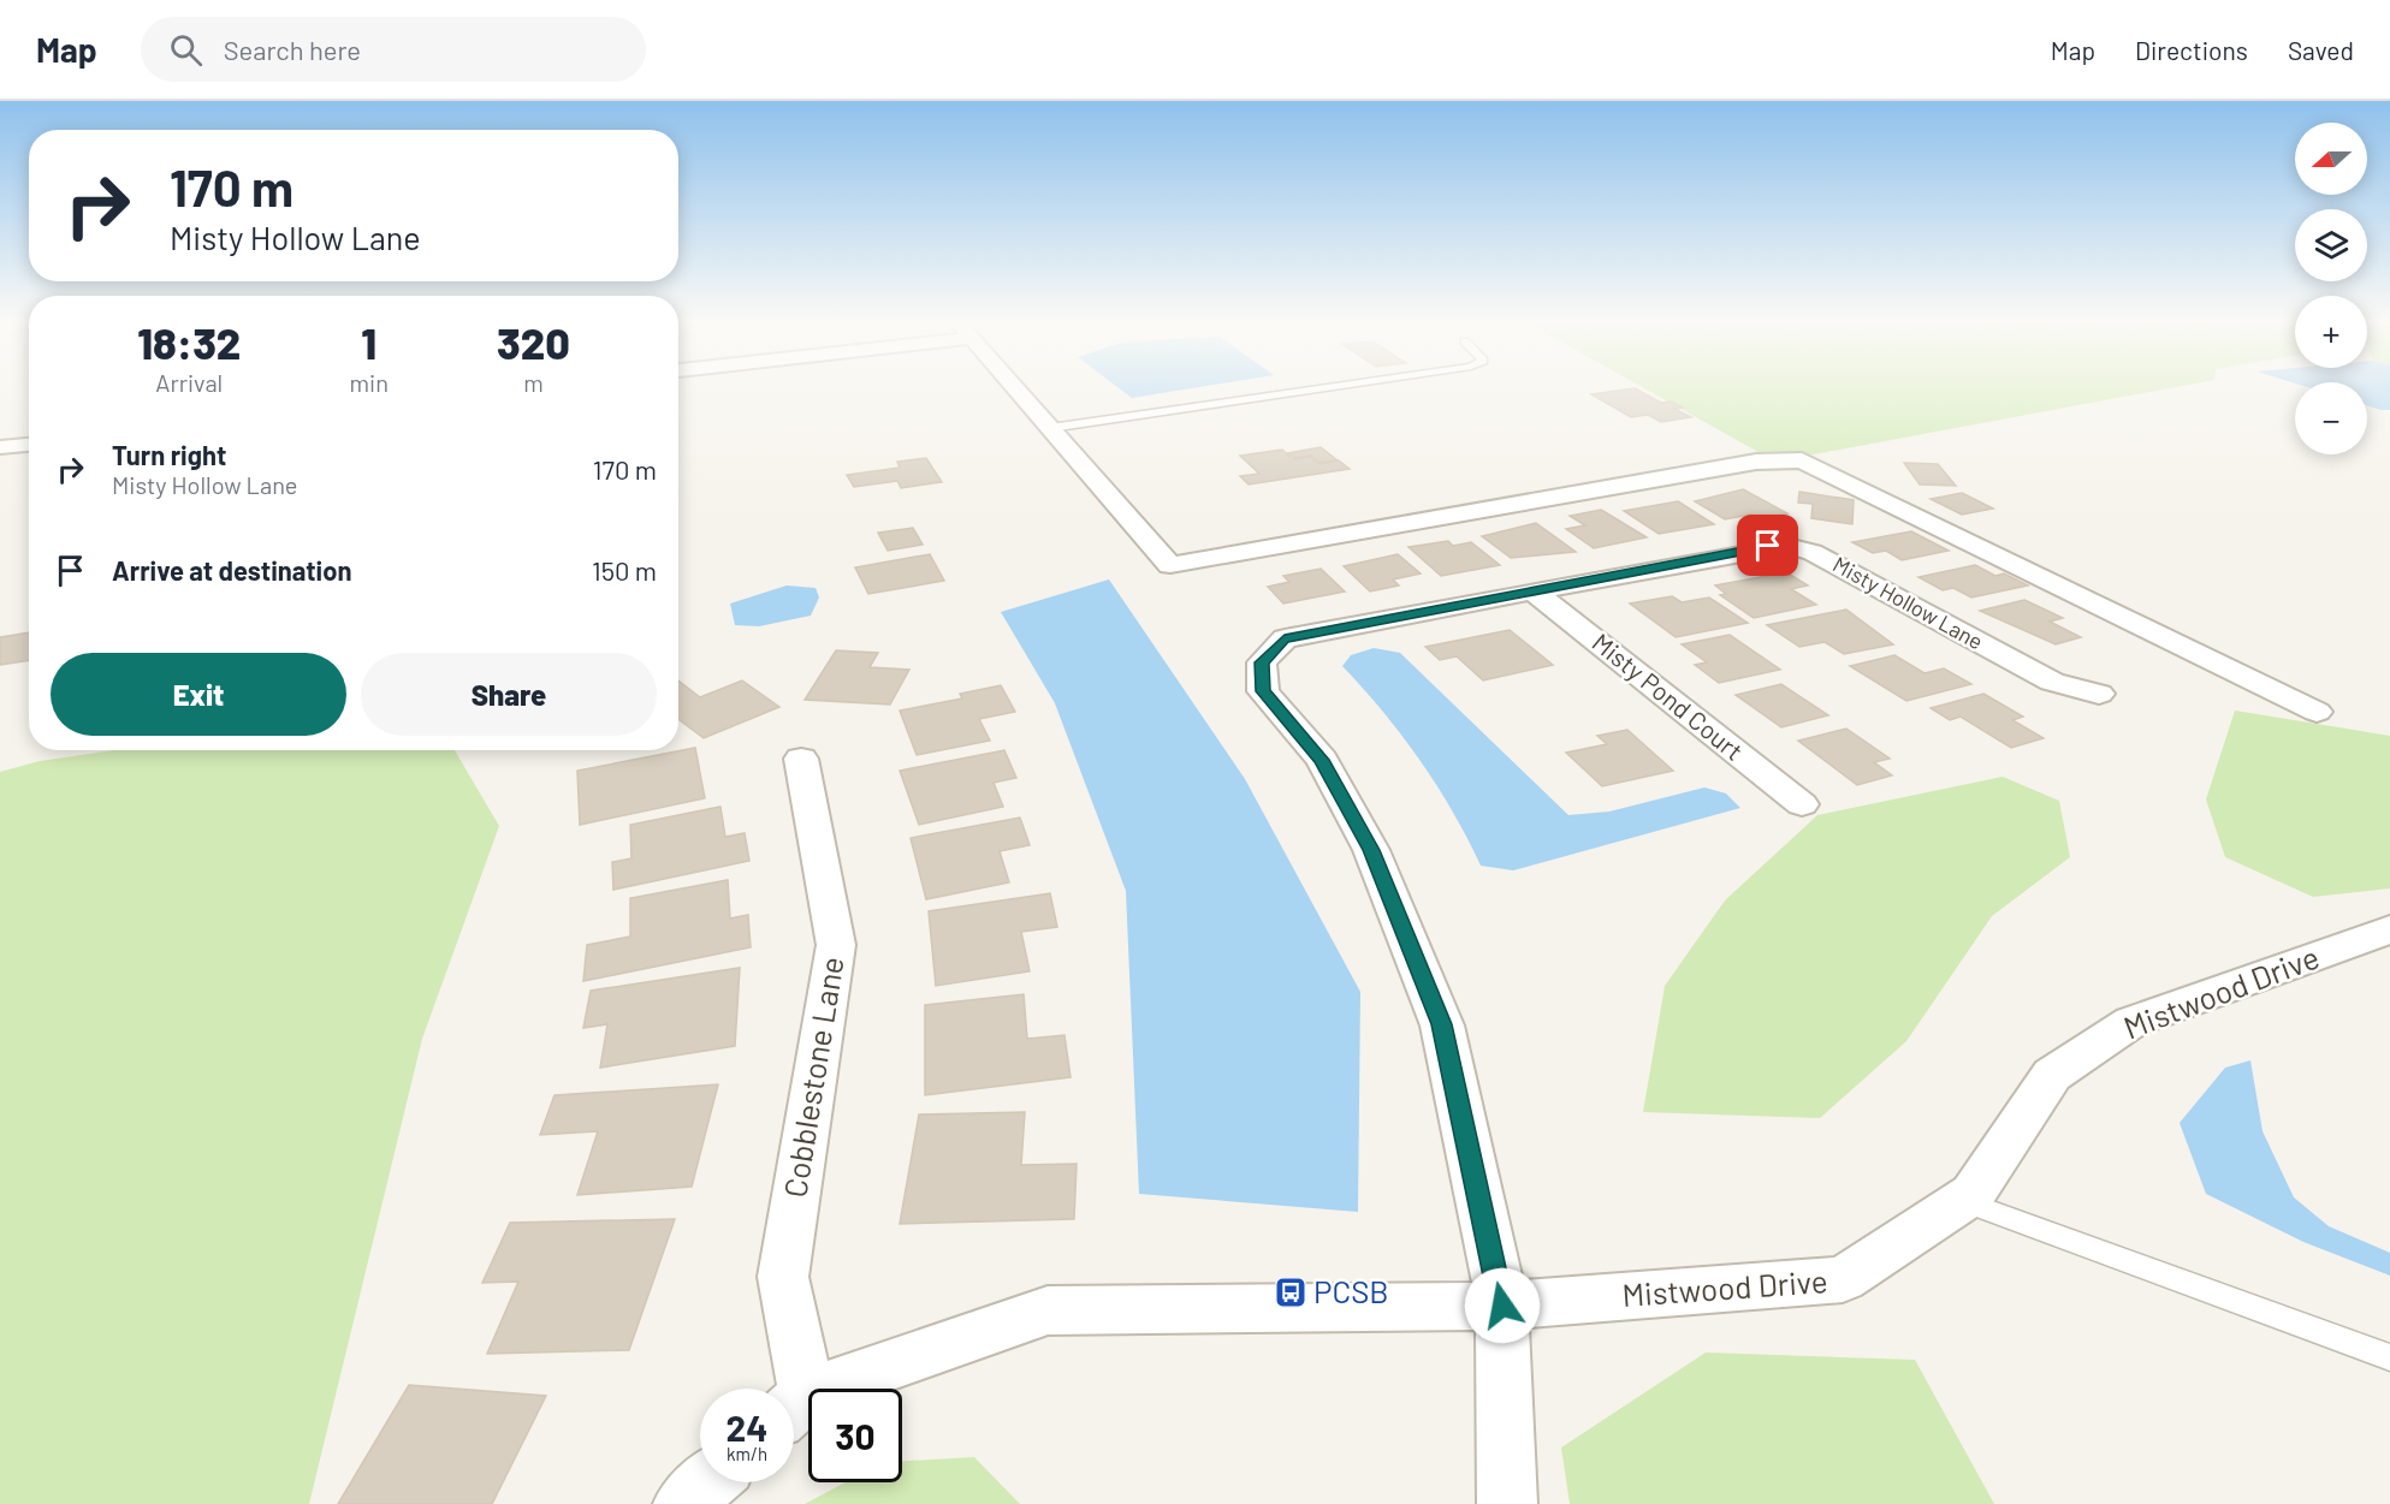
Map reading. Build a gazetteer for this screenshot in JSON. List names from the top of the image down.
{
  "streets": {
    "street": [
      "Misty Hollow Lane",
      "Misty Pond Court",
      "Mistwood Drive",
      "Cobblestone Lane"
    ]
  },
  "crossings": [
    ["Misty Hollow Lane", "Misty Pond Court"],
    ["Misty Hollow Lane", "Mistwood Drive"]
  ],
  "places": {
    "bus stop": ["PCSB"]
  },
  "north": "left",
  "page": {
    "header": "Map",
    "search": "Search here",
    "nav": ["Map", "Directions", "Saved"],
    "map_buttons": ["+", "−"],
    "turn": ["170 m", "Misty Hollow Lane"],
    "eta": [
      "18:32",
      "Arrival",
      "1",
      "min",
      "320",
      "m"
    ],
    "list": [
      {
        "name": "Turn right",
        "note": "Misty Hollow Lane",
        "value": "170 m"
      },
      {
        "name": "Arrive at destination",
        "value": "150 m"
      }
    ],
    "buttons": ["Exit", "Share"],
    "speed": "24 km/h",
    "limit": "30"
  }
}
